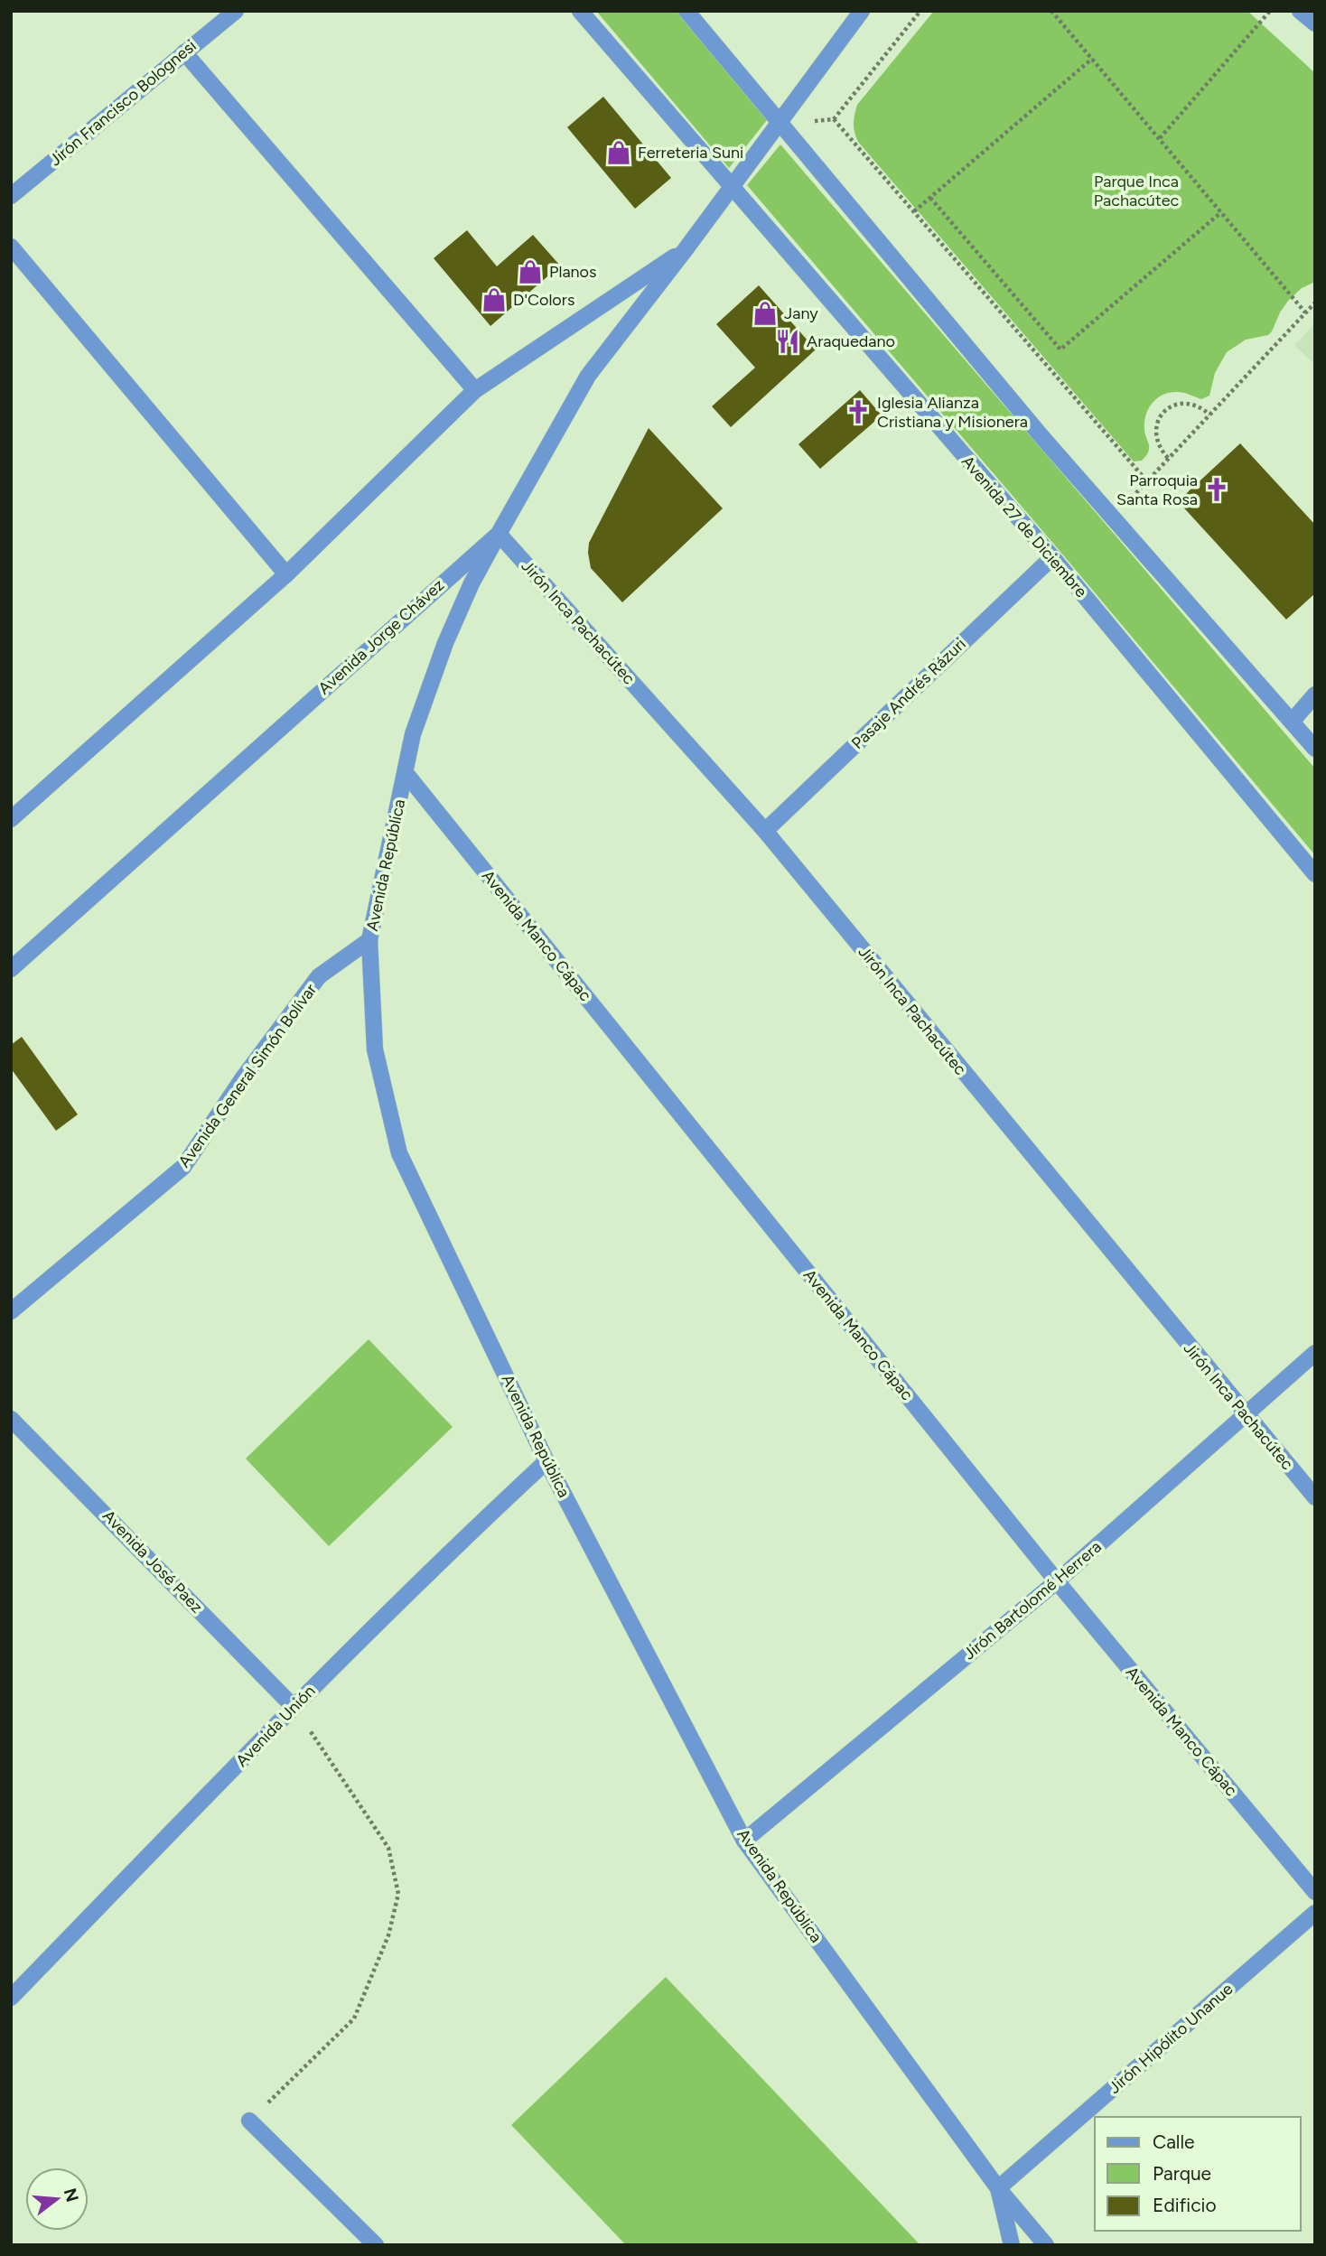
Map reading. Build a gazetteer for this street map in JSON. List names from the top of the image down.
{
  "streets": {
    "street": [
      "Jirón Francisco Bolognesi",
      "Avenida 27 de Diciembre",
      "Jirón Inca Pachacútec",
      "Avenida Jorge Chávez",
      "Pasaje Andrés Rázuri",
      "Avenida República",
      "Avenida Manco Cápac",
      "Avenida General Simón Bolívar",
      "Avenida José Paez",
      "Jirón Bartolomé Herrera",
      "Avenida Unión",
      "Jirón Hipólito Unanue"
    ]
  },
  "crossings": [
    ["Avenida 27 de Diciembre", "Avenida Jorge Chávez"],
    ["Avenida 27 de Diciembre", "Pasaje Andrés Rázuri"],
    ["Jirón Inca Pachacútec", "Avenida Jorge Chávez"],
    ["Jirón Inca Pachacútec", "Pasaje Andrés Rázuri"],
    ["Jirón Inca Pachacútec", "Avenida República"],
    ["Jirón Inca Pachacútec", "Jirón Bartolomé Herrera"],
    ["Avenida Jorge Chávez", "Avenida República"],
    ["Avenida República", "Avenida Manco Cápac"],
    ["Avenida República", "Avenida General Simón Bolívar"],
    ["Avenida República", "Jirón Bartolomé Herrera"],
    ["Avenida República", "Avenida Unión"],
    ["Avenida República", "Jirón Hipólito Unanue"],
    ["Avenida Manco Cápac", "Jirón Bartolomé Herrera"],
    ["Avenida José Paez", "Avenida Unión"]
  ],
  "parks": ["Parque Inca Pachacútec"],
  "places": {
    "shop": [
      "Ferreteria Suni",
      "Planos",
      "D'Colors",
      "Jany"
    ],
    "restaurant": ["Araquedano"],
    "church": ["Iglesia Alianza Cristiana y Misionera", "Parroquia Santa Rosa"]
  },
  "legend": ["Calle", "Parque", "Edificio"],
  "north": "right"
}
